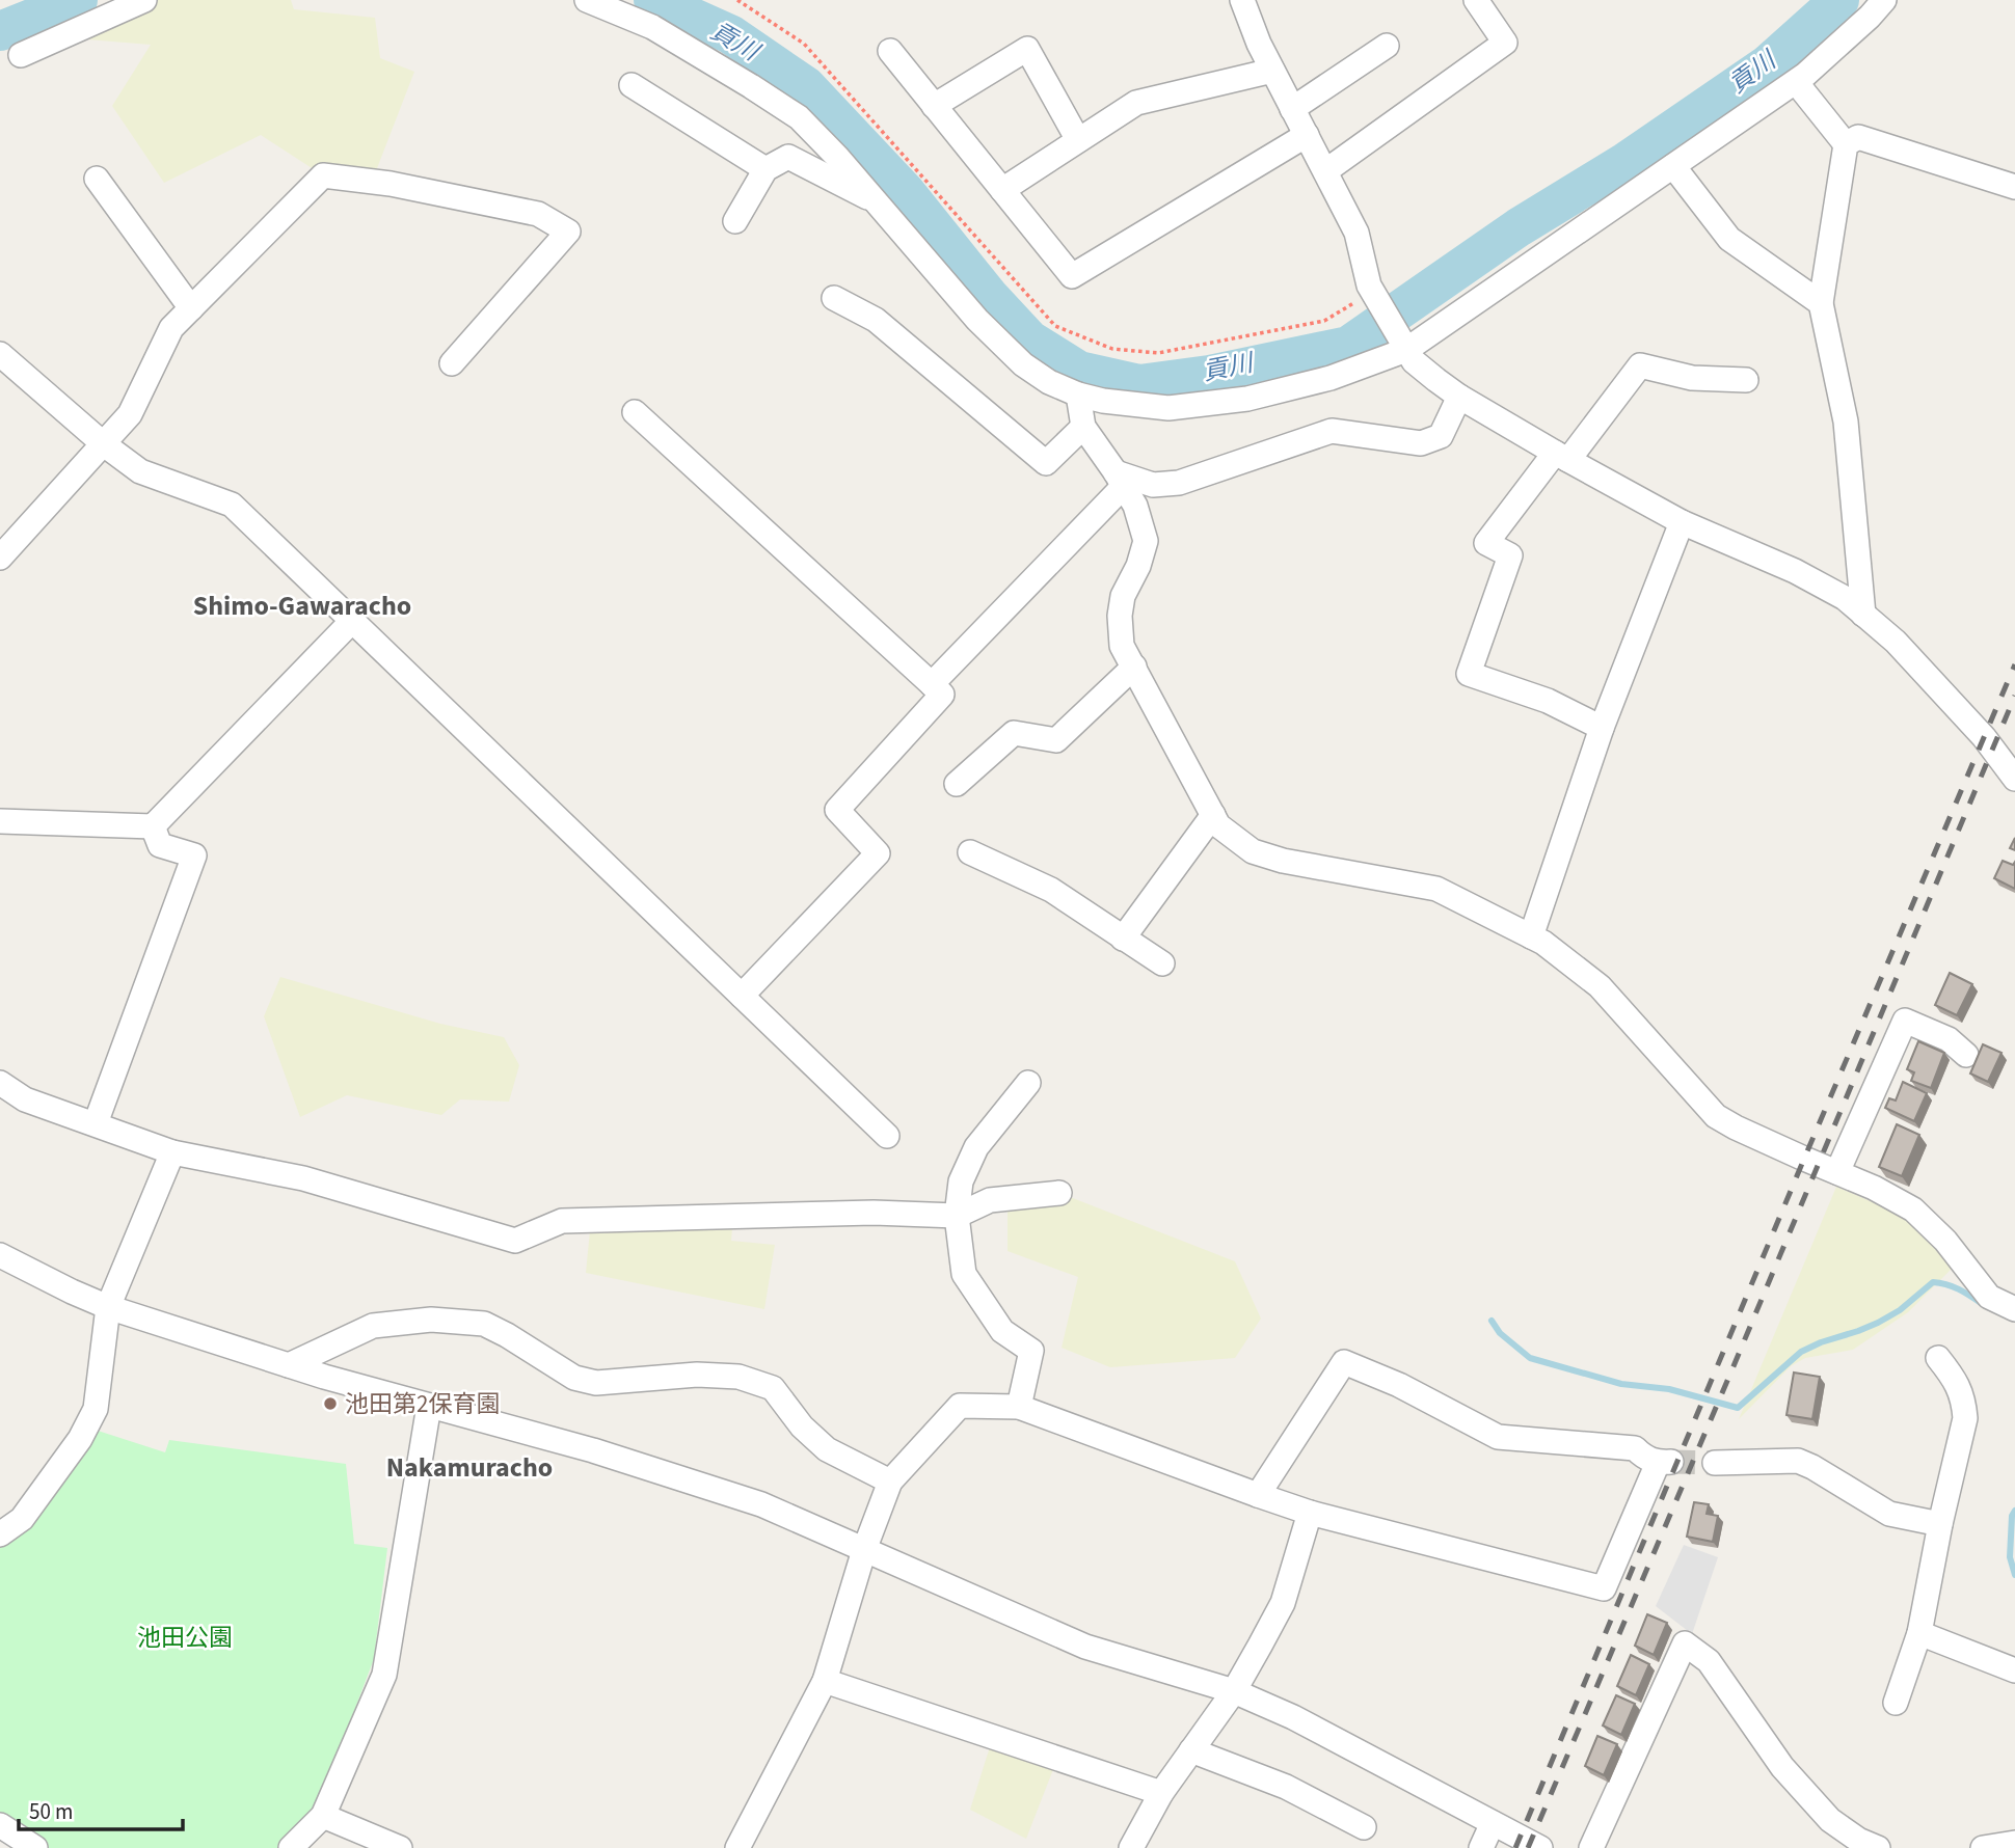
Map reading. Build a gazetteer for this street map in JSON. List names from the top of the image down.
{
  "districts": ["Shimo-Gawaracho", "Nakamuracho"],
  "water": ["貢川"],
  "parks": ["池田公園"],
  "places": ["池田第2保育園"],
  "scale_bar": "50 m"
}
